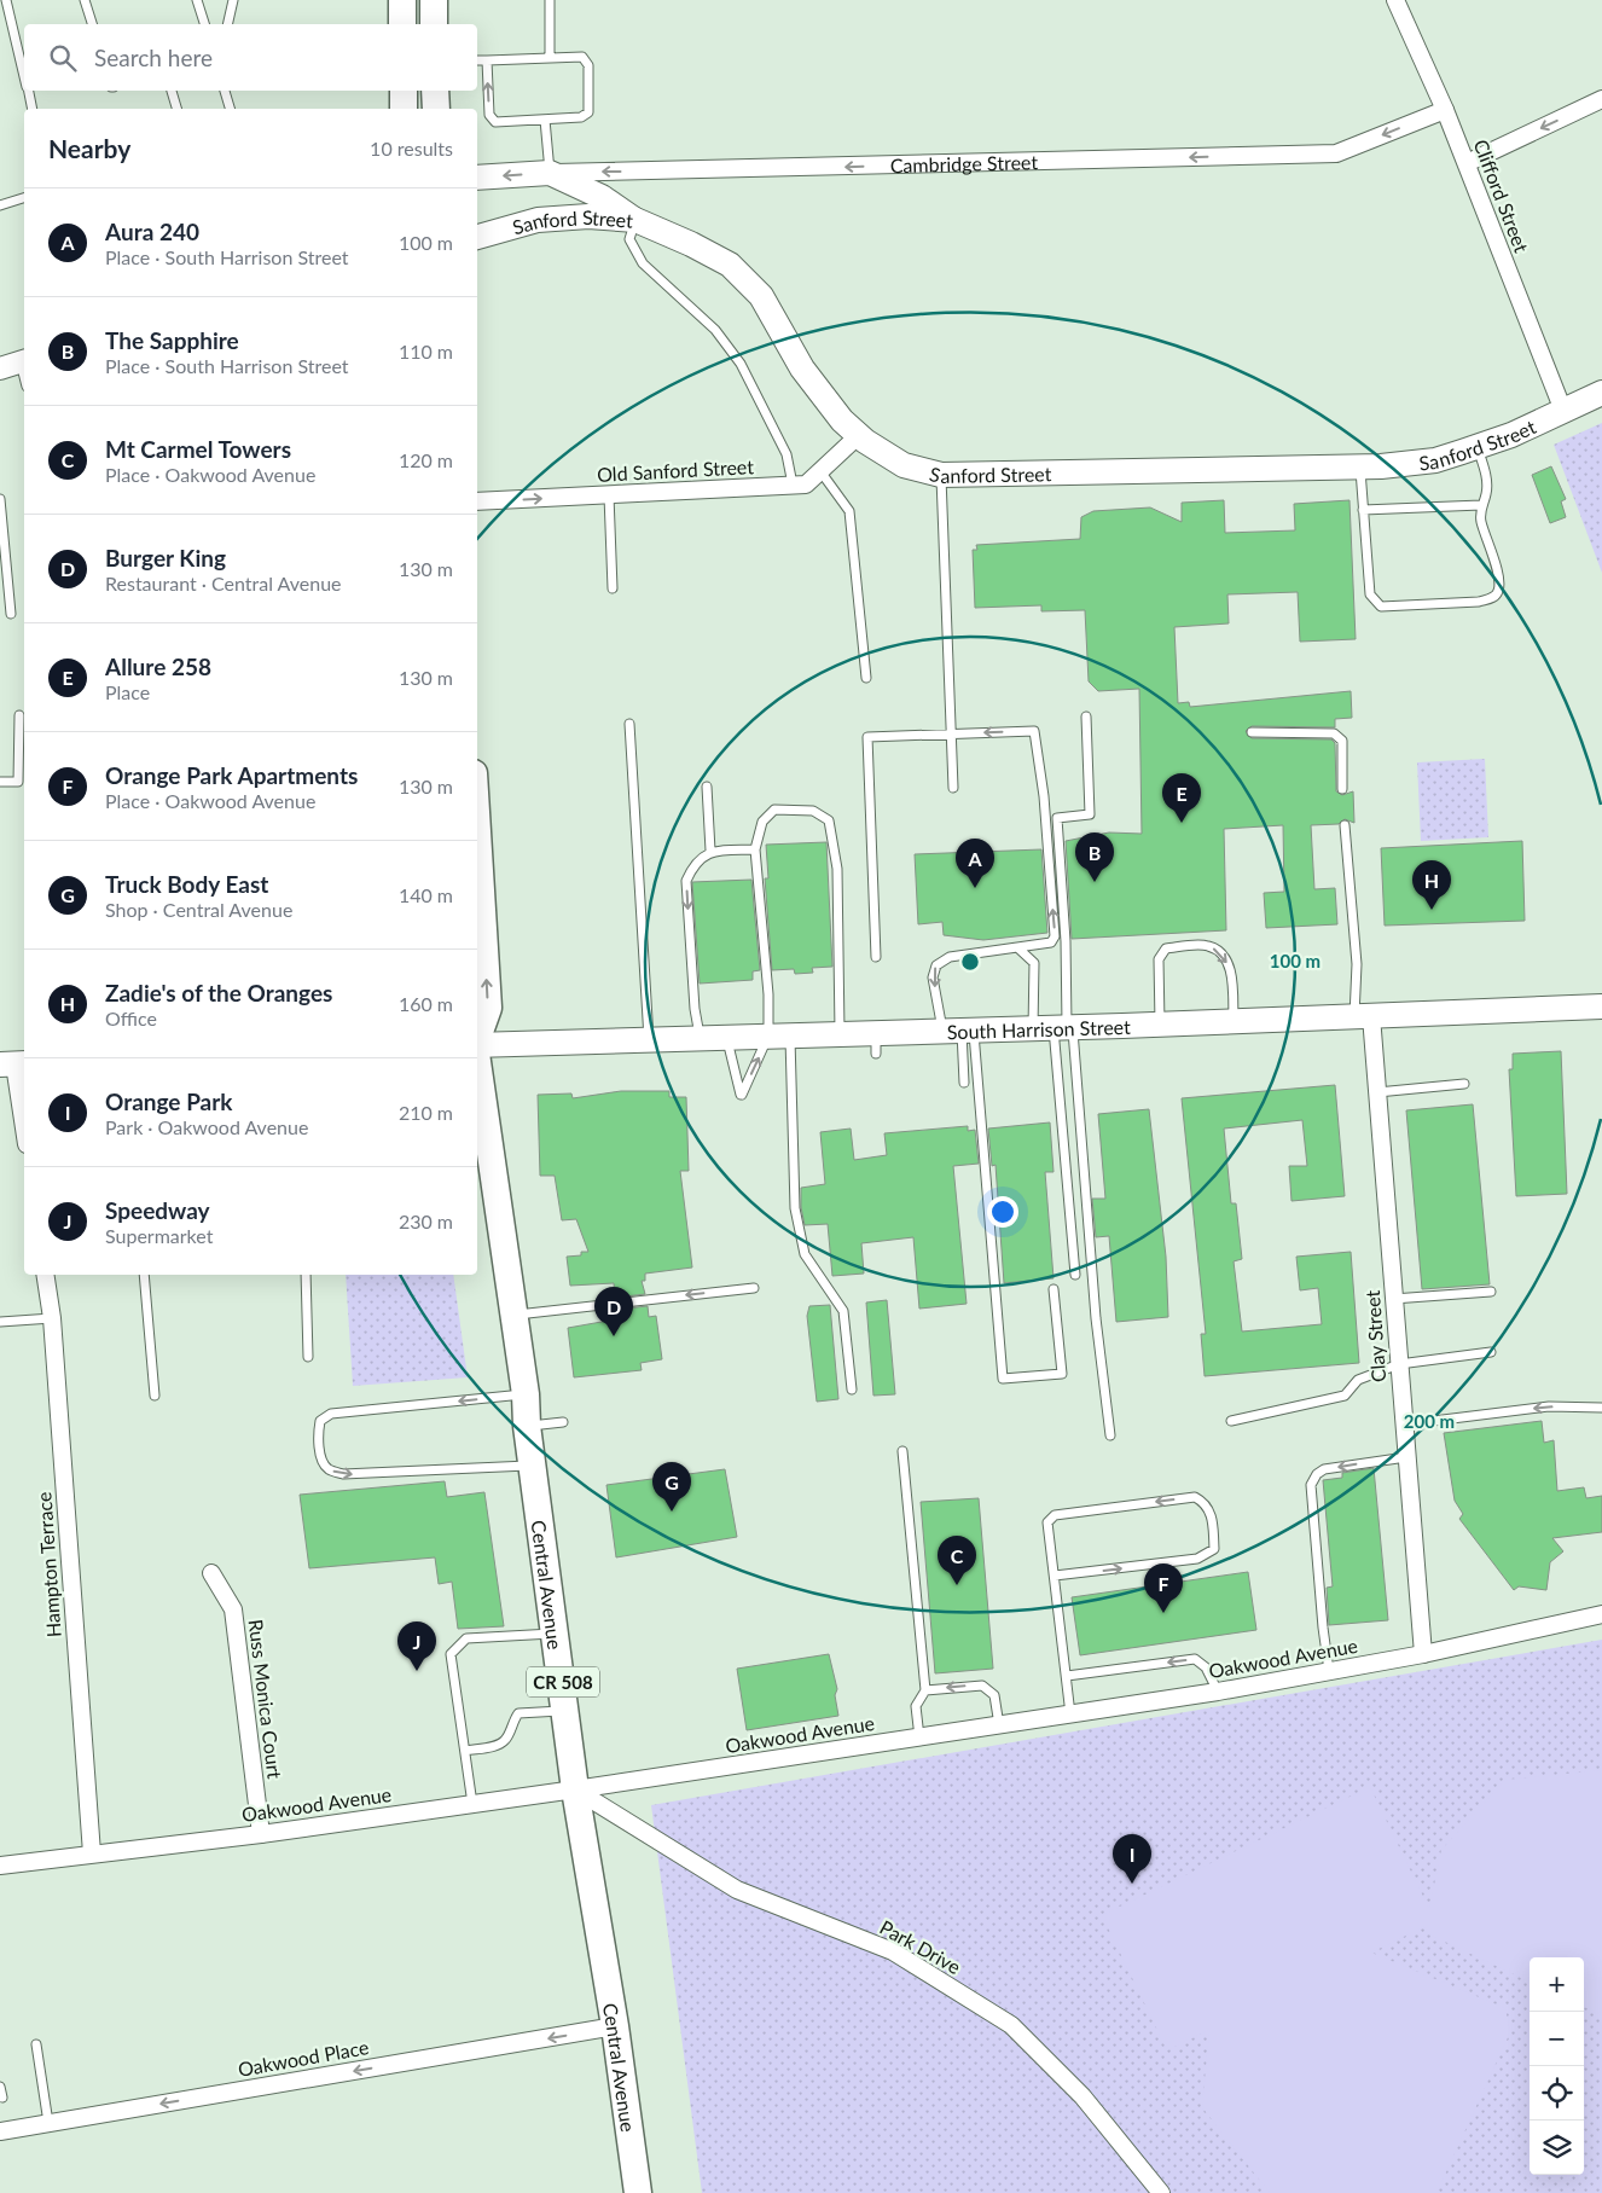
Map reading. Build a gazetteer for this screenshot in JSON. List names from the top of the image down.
{
  "streets": {
    "main road": [
      "Cambridge Street",
      "Sanford Street",
      "South Harrison Street",
      "Central Avenue",
      "CR 508"
    ],
    "street": [
      "Clifford Street",
      "Old Sanford Street",
      "Clay Street",
      "Hampton Terrace",
      "Oakwood Avenue",
      "Russ Monica Court",
      "Park Drive",
      "Oakwood Place"
    ]
  },
  "crossings": [
    ["Cambridge Street", "Clifford Street"],
    ["Clifford Street", "Sanford Street"],
    ["Sanford Street", "Old Sanford Street"],
    ["South Harrison Street", "Clay Street"],
    ["Clay Street", "Oakwood Avenue"],
    ["Hampton Terrace", "Oakwood Avenue"],
    ["Central Avenue", "Oakwood Avenue"],
    ["Central Avenue", "Park Drive"],
    ["Central Avenue", "Oakwood Place"],
    ["Oakwood Avenue", "Russ Monica Court"],
    ["Oakwood Avenue", "Park Drive"]
  ],
  "one_way": ["Cambridge Street", "Oakwood Place"],
  "page": {
    "search": "Search here",
    "heading": ["Nearby", "10 results"],
    "list": [
      {
        "mark": "A",
        "name": "Aura 240",
        "note": "Place · South Harrison Street",
        "value": "100 m"
      },
      {
        "mark": "B",
        "name": "The Sapphire",
        "note": "Place · South Harrison Street",
        "value": "110 m"
      },
      {
        "mark": "C",
        "name": "Mt Carmel Towers",
        "note": "Place · Oakwood Avenue",
        "value": "120 m"
      },
      {
        "mark": "D",
        "name": "Burger King",
        "note": "Restaurant · Central Avenue",
        "value": "130 m"
      },
      {
        "mark": "E",
        "name": "Allure 258",
        "note": "Place",
        "value": "130 m"
      },
      {
        "mark": "F",
        "name": "Orange Park Apartments",
        "note": "Place · Oakwood Avenue",
        "value": "130 m"
      },
      {
        "mark": "G",
        "name": "Truck Body East",
        "note": "Shop · Central Avenue",
        "value": "140 m"
      },
      {
        "mark": "H",
        "name": "Zadie's of the Oranges",
        "note": "Office",
        "value": "160 m"
      },
      {
        "mark": "I",
        "name": "Orange Park",
        "note": "Park · Oakwood Avenue",
        "value": "210 m"
      },
      {
        "mark": "J",
        "name": "Speedway",
        "note": "Supermarket",
        "value": "230 m"
      }
    ],
    "pins": [
      "E",
      "B",
      "A",
      "H",
      "D",
      "G",
      "C",
      "F",
      "J",
      "I"
    ],
    "map_buttons": ["+", "−"]
  },
  "rings": ["100 m", "200 m"]
}
